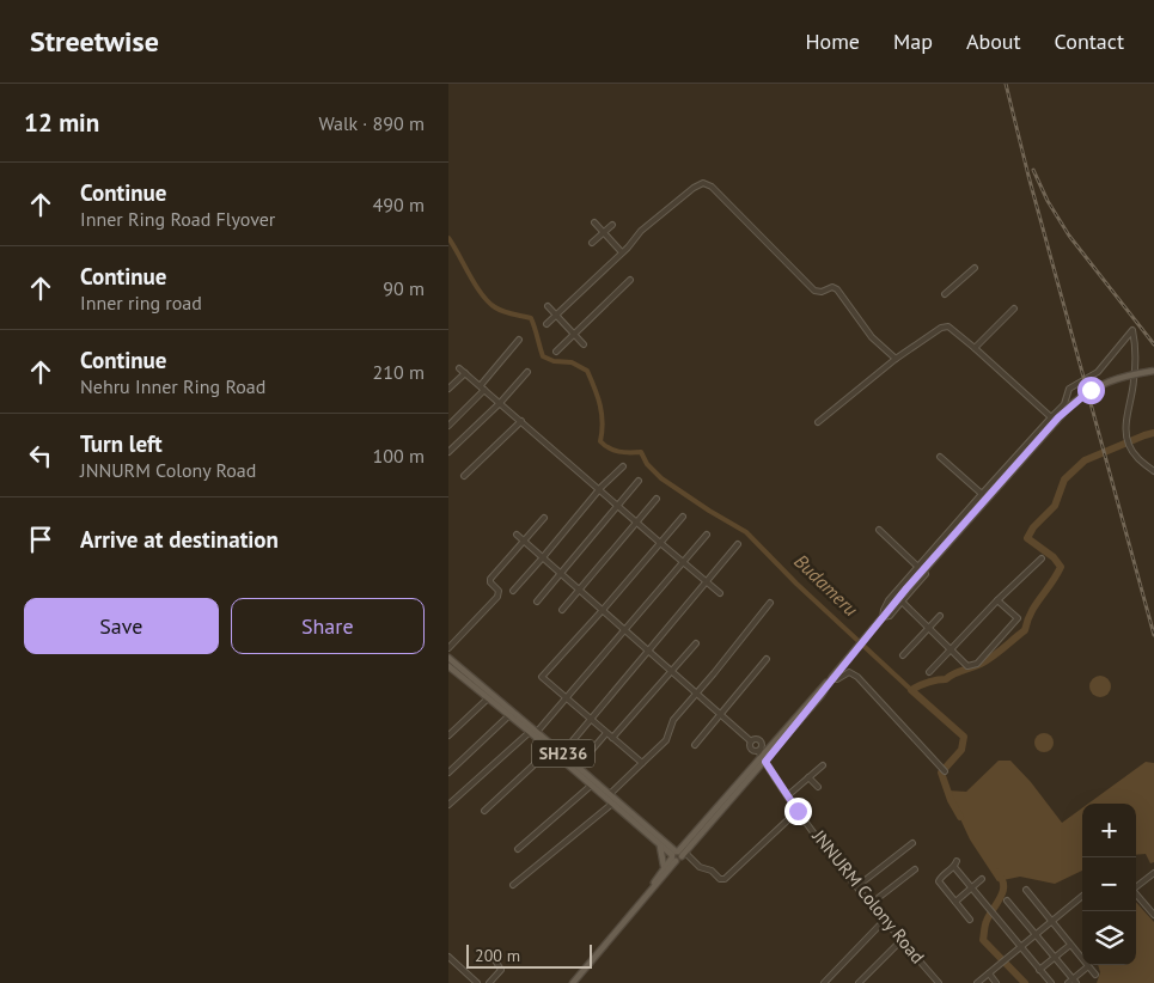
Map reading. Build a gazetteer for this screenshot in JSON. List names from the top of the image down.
{
  "streets": {
    "main road": ["SH236"],
    "street": ["JNNURM Colony Road"]
  },
  "water": ["Budameru"],
  "scale_bar": "200 m",
  "page": {
    "header": "Streetwise",
    "nav": [
      "Home",
      "Map",
      "About",
      "Contact"
    ],
    "heading": ["12 min", "Walk · 890 m"],
    "list": [
      ["Continue", "Inner Ring Road Flyover", "490 m"],
      ["Continue", "Inner ring road", "90 m"],
      ["Continue", "Nehru Inner Ring Road", "210 m"],
      ["Turn left", "JNNURM Colony Road", "100 m"],
      "Arrive at destination"
    ],
    "buttons": ["Save", "Share"],
    "map_buttons": ["+", "−"],
    "scale": "200 m"
  }
}
